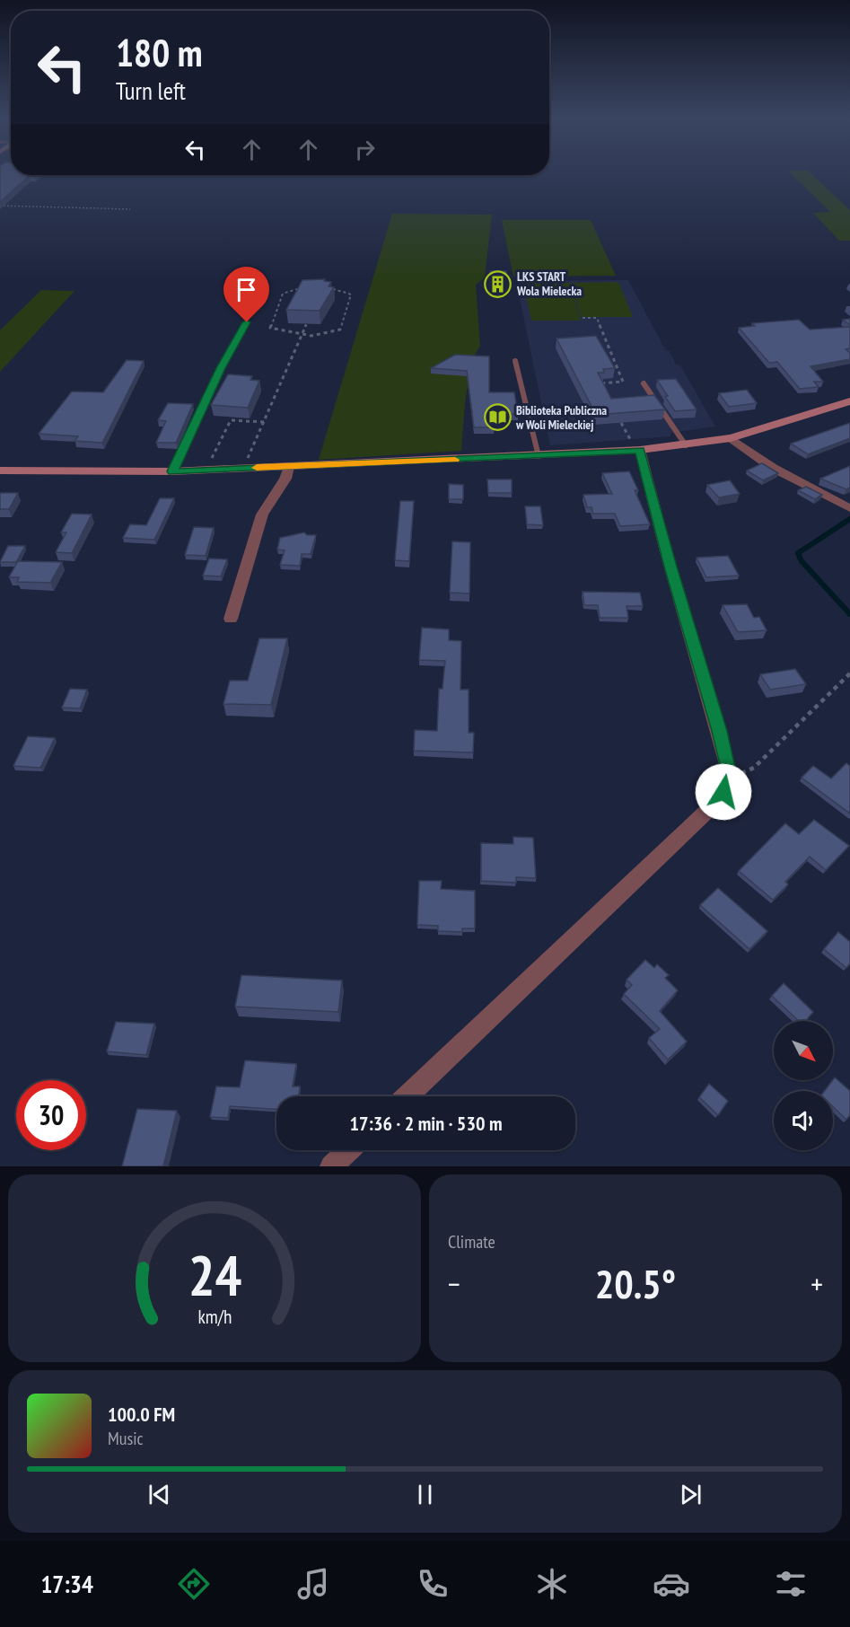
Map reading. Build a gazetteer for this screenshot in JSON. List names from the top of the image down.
{
  "places": {
    "building": ["LKS START Wola Mielecka"],
    "library": ["Biblioteka Publiczna w Woli Mieleckiej"]
  },
  "north": "bottom right",
  "page": {
    "turn": ["180 m", "Turn left"],
    "limit": "30",
    "trip": "17:36 · 2 min · 530 m",
    "tile": "Climate",
    "heat": ["−", "20.5°", "+"],
    "song": ["100.0 FM", "Music"],
    "tabs": "17:34",
    "gauge": ["24", "km/h"]
  }
}
